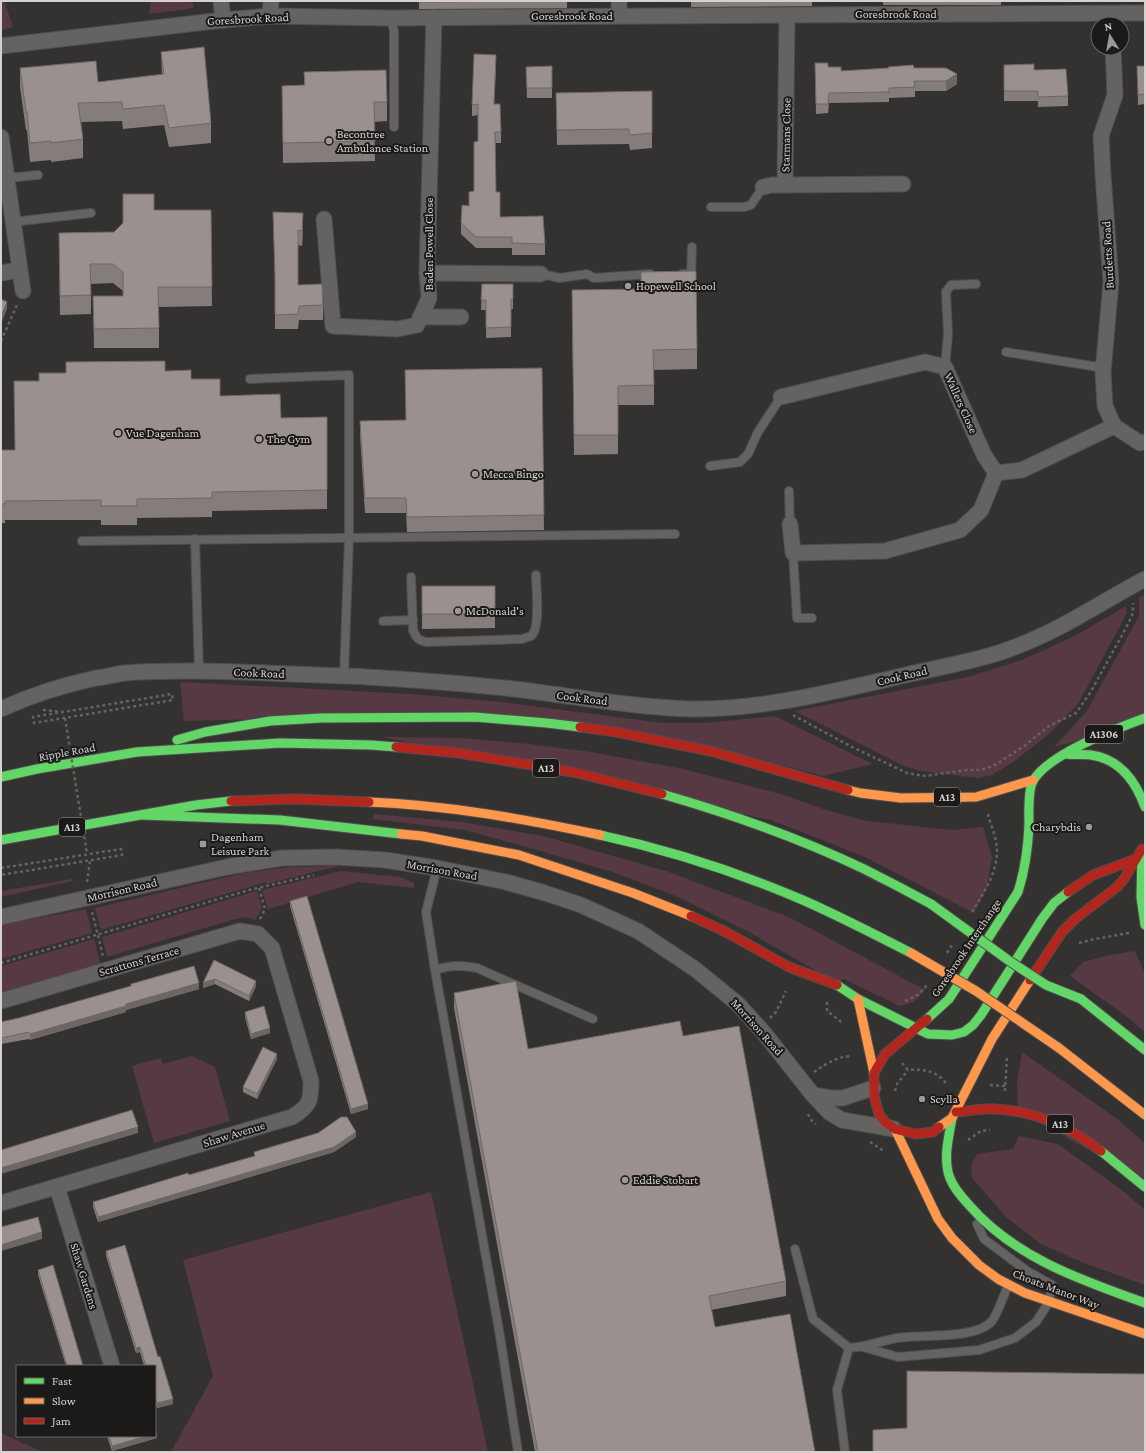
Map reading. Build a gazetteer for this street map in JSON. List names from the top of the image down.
{
  "streets": {
    "main road": [
      "A1306",
      "Ripple Road",
      "A13",
      "Goresbrook Interchange",
      "Choats Manor Way"
    ],
    "street": [
      "Goresbrook Road",
      "Starmans Close",
      "Baden Powell Close",
      "Burdetts Road",
      "Wallers Close",
      "Cook Road",
      "Morrison Road",
      "Scrattons Terrace",
      "Shaw Avenue",
      "Shaw Gardens"
    ]
  },
  "crossings": [
    ["Goresbrook Road", "Starmans Close"],
    ["Goresbrook Road", "Baden Powell Close"],
    ["Ripple Road", "A13"],
    ["A13", "Goresbrook Interchange"],
    ["A13", "Choats Manor Way"],
    ["Morrison Road", "Goresbrook Interchange"],
    ["Morrison Road", "Choats Manor Way"],
    ["Goresbrook Interchange", "Choats Manor Way"],
    ["Scrattons Terrace", "Shaw Avenue"],
    ["Shaw Avenue", "Shaw Gardens"]
  ],
  "places": {
    "other": [
      "Becontree Ambulance Station",
      "Hopewell School",
      "Vue Dagenham",
      "The Gym",
      "Mecca Bingo",
      "McDonald's",
      "Charybdis",
      "Scylla",
      "Eddie Stobart"
    ],
    "transit": ["Dagenham Leisure Park"]
  },
  "legend": ["Fast", "Slow", "Jam"],
  "north": "top"
}
